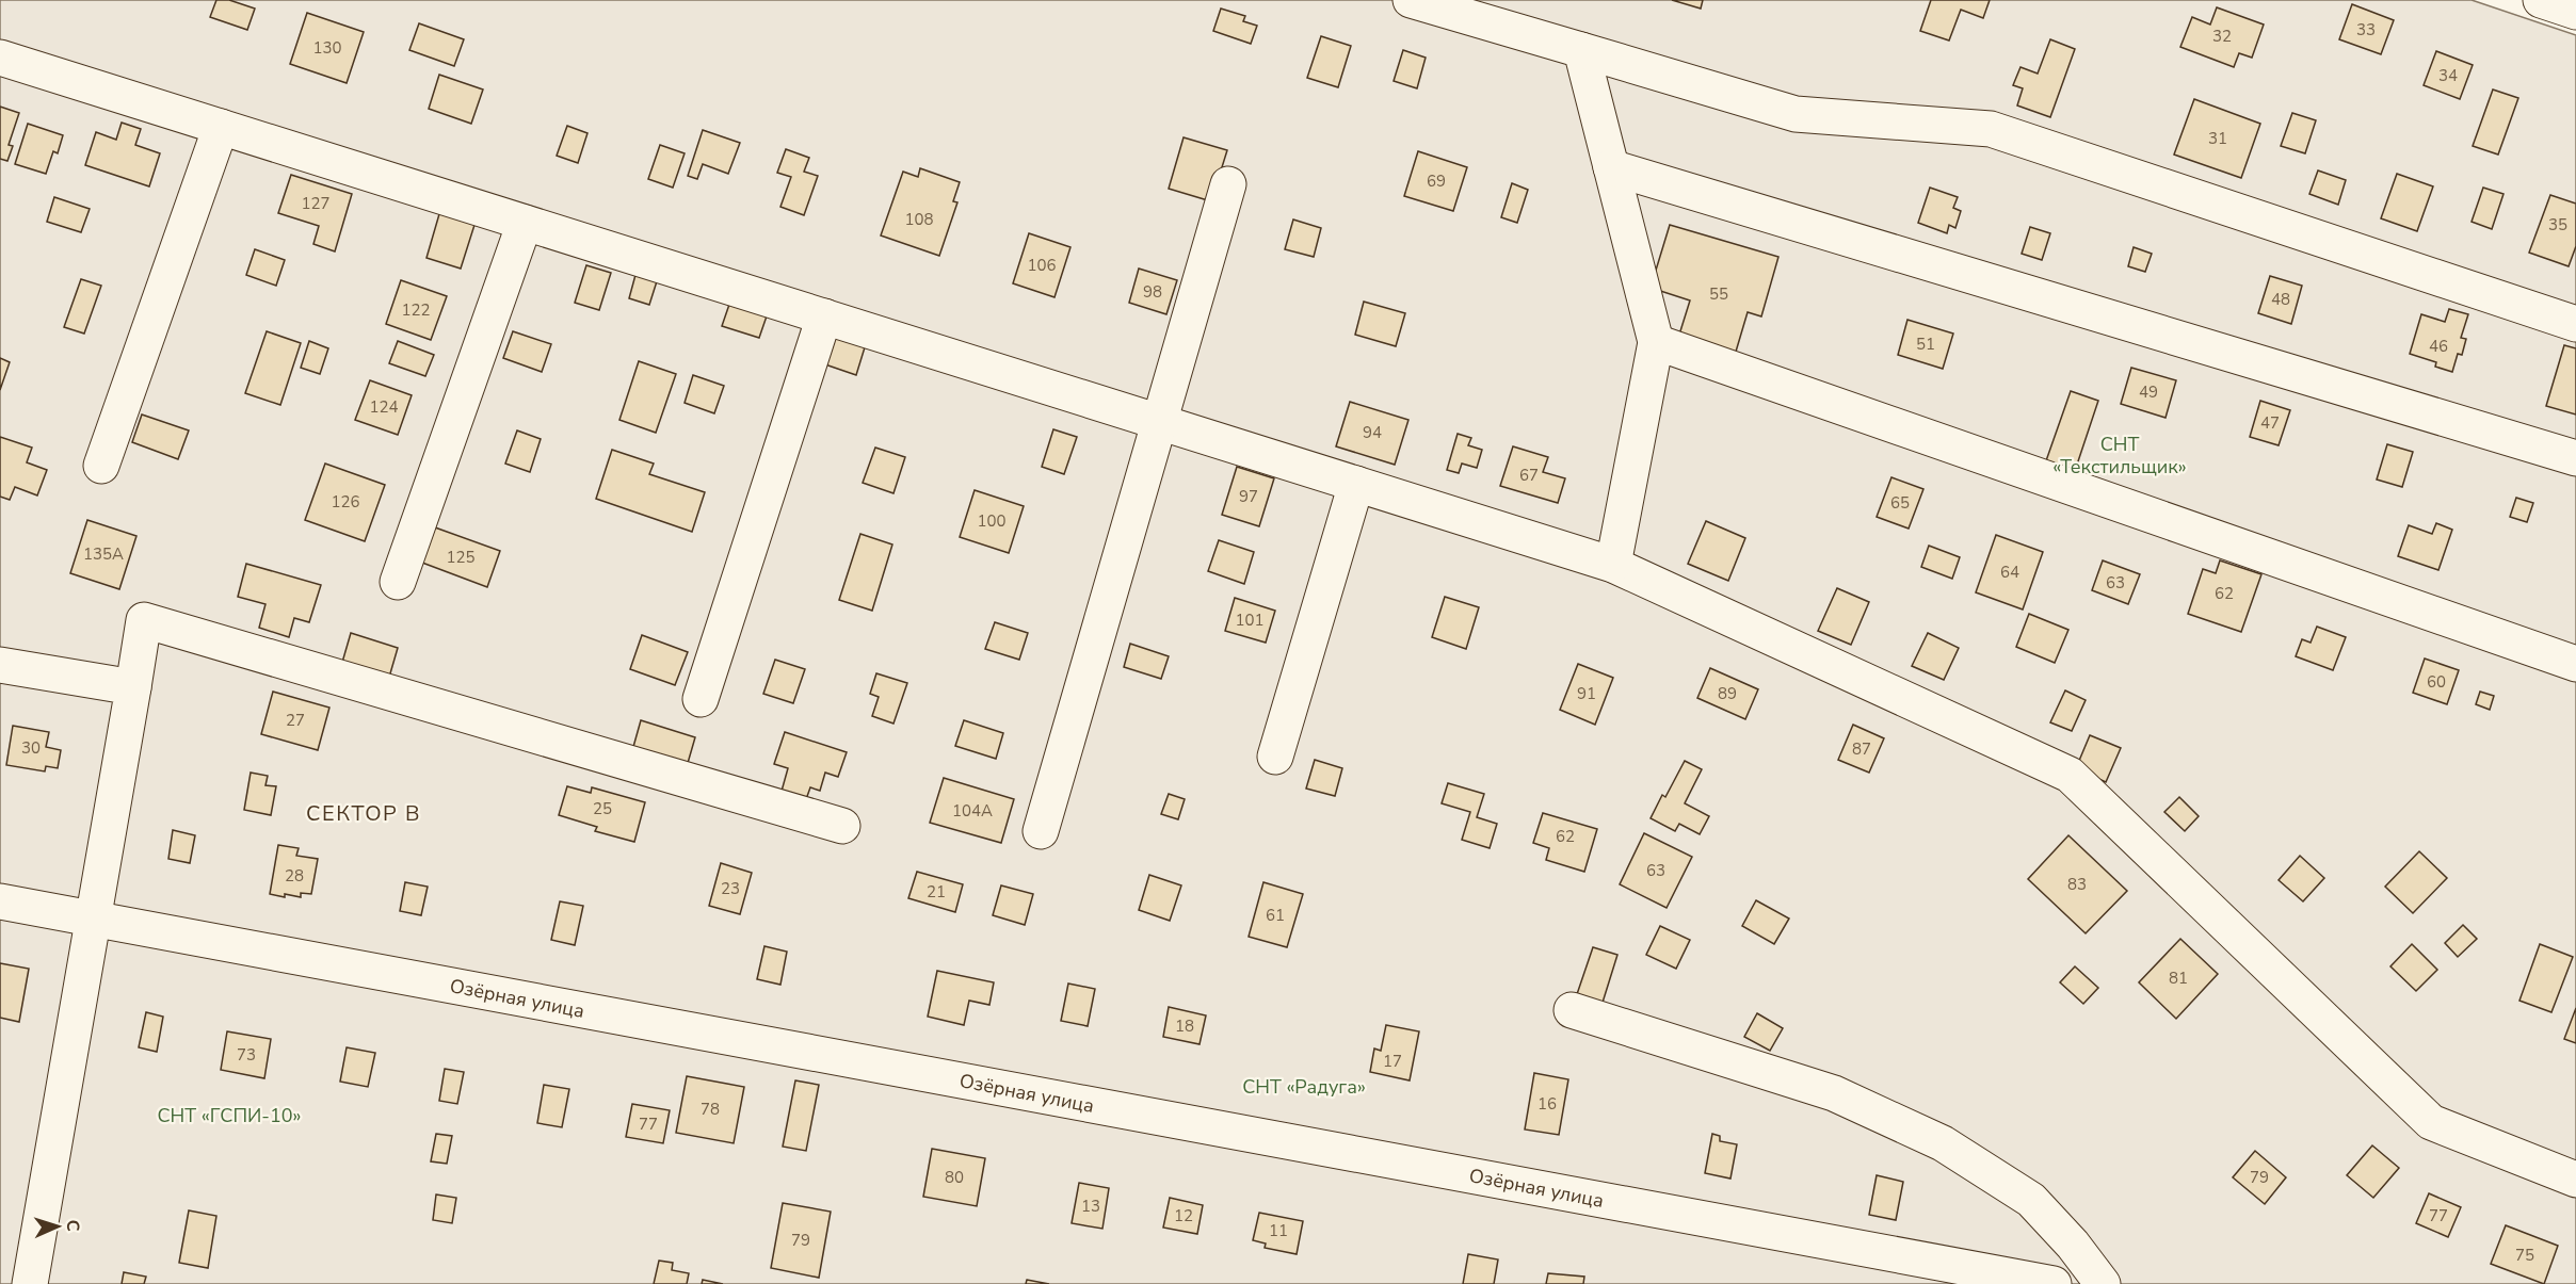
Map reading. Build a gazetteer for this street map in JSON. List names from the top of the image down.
{
  "streets": {
    "street": ["Озёрная улица"]
  },
  "districts": ["СЕКТОР В"],
  "parks": ["СНТ «Текстильщик»", "СНТ «Радуга»", "СНТ «ГСПИ-10»"],
  "house_numbers": [
    "33",
    "32",
    "130",
    "34",
    "31",
    "69",
    "127",
    "108",
    "35",
    "106",
    "98",
    "55",
    "48",
    "122",
    "51",
    "46",
    "49",
    "124",
    "47",
    "94",
    "67",
    "97",
    "126",
    "65",
    "100",
    "135А",
    "125",
    "64",
    "63",
    "62",
    "101",
    "60",
    "91",
    "89",
    "27",
    "30",
    "87",
    "25",
    "104А",
    "62",
    "63",
    "28",
    "83",
    "23",
    "21",
    "61",
    "81",
    "18",
    "73",
    "17",
    "16",
    "78",
    "77",
    "80",
    "79",
    "13",
    "12",
    "77",
    "11",
    "79",
    "75"
  ],
  "north": "right"
}
